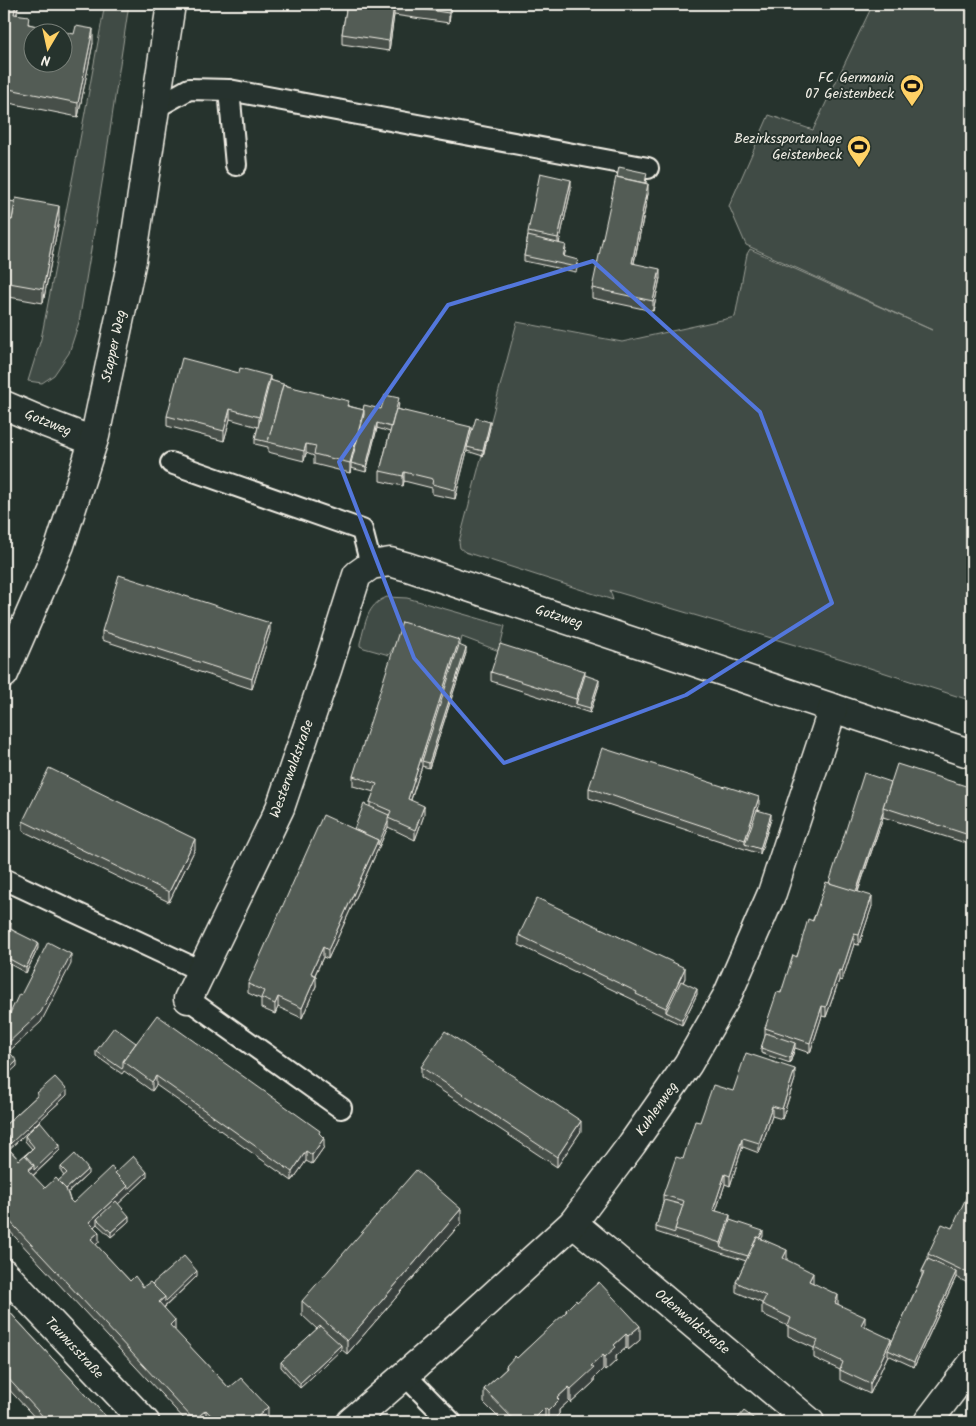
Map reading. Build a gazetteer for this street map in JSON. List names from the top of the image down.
{
  "streets": {
    "street": [
      "Stapper Weg",
      "Gotzweg",
      "Westerwaldstraße",
      "Kuhlenweg",
      "Odenwaldstraße",
      "Taunusstraße"
    ]
  },
  "crossings": [
    ["Stapper Weg", "Gotzweg"],
    ["Gotzweg", "Westerwaldstraße"],
    ["Gotzweg", "Kuhlenweg"],
    ["Kuhlenweg", "Odenwaldstraße"]
  ],
  "places": {
    "sports": ["FC Germania 07 Geistenbeck", "Bezirkssportanlage Geistenbeck"]
  },
  "north": "bottom"
}
